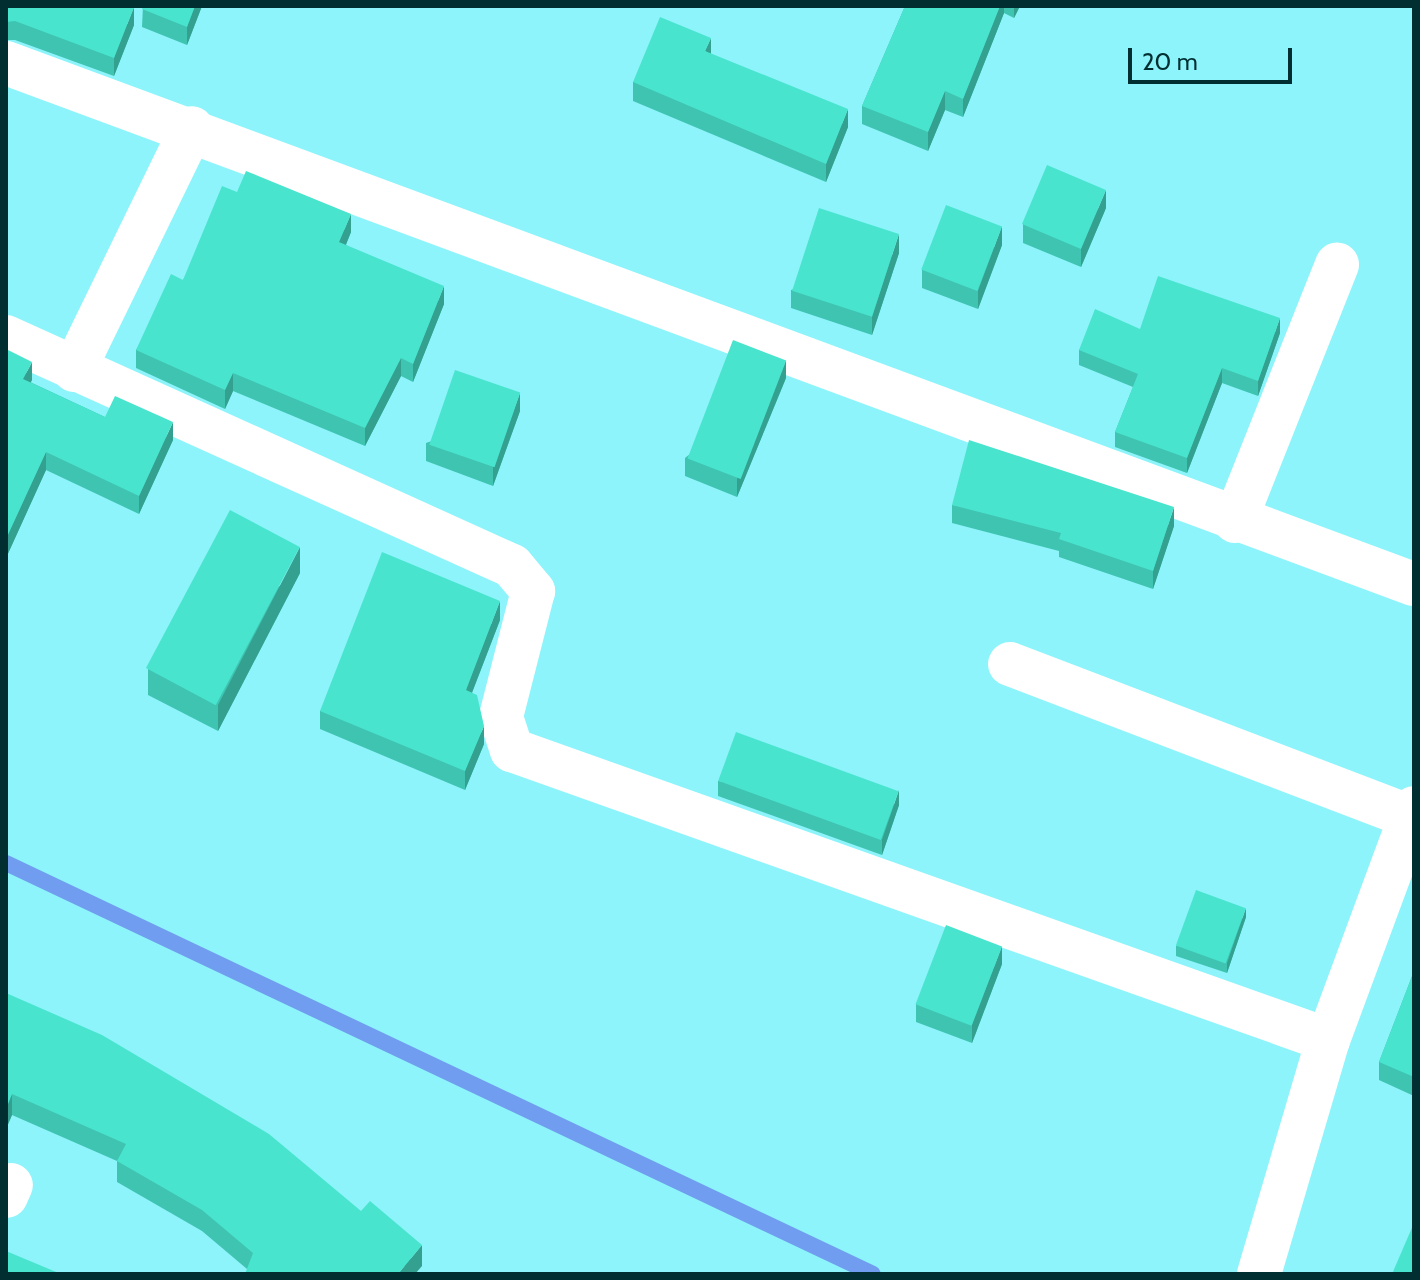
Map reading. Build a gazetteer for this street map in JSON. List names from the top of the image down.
{
  "scale_bar": "20 m"
}
